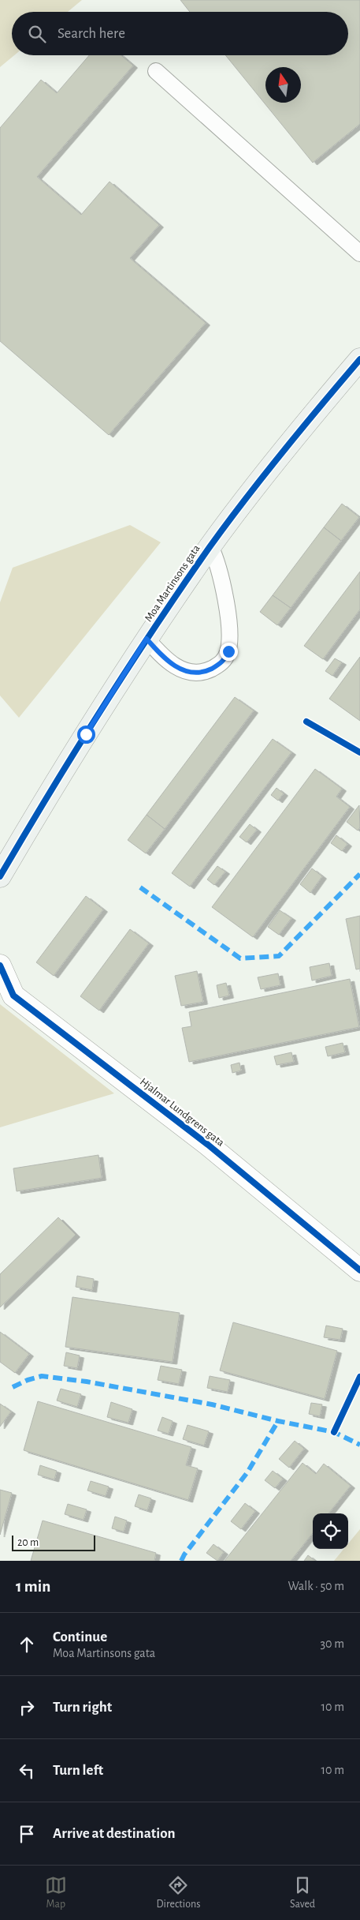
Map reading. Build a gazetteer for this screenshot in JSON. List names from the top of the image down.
{
  "streets": {
    "street": ["Moa Martinsons gata", "Hjalmar Lundgrens gata"]
  },
  "scale_bar": "20 m",
  "north": "top",
  "page": {
    "search": "Search here",
    "scale": "20 m",
    "heading": ["1 min", "Walk · 50 m"],
    "list": [
      ["Continue", "Moa Martinsons gata", "30 m"],
      ["Turn right", "10 m"],
      ["Turn left", "10 m"],
      "Arrive at destination"
    ],
    "nav": ["Map", "Directions", "Saved"]
  }
}
